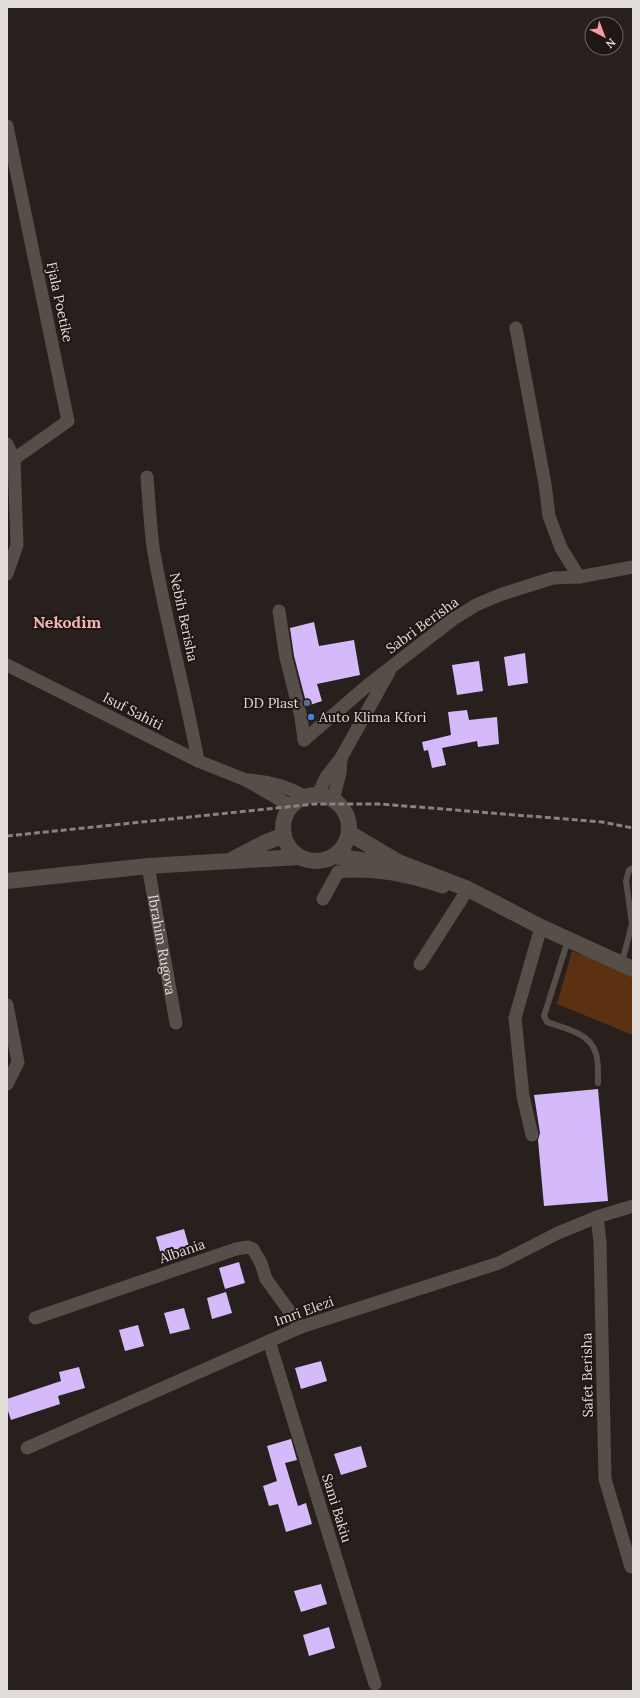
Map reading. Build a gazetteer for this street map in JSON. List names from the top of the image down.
{
  "streets": {
    "street": [
      "Fjala Poetike",
      "Nebih Berisha",
      "Sabri Berisha",
      "Isuf Sahiti",
      "Ibrahim Rugova",
      "Albania",
      "Imri Elezi",
      "Safet Berisha",
      "Sami Bakiu"
    ]
  },
  "crossings": [
    ["Nebih Berisha", "Isuf Sahiti"],
    ["Sabri Berisha", "Isuf Sahiti"],
    ["Albania", "Imri Elezi"],
    ["Imri Elezi", "Safet Berisha"],
    ["Imri Elezi", "Sami Bakiu"]
  ],
  "districts": ["Nekodim"],
  "places": ["DD Plast", "Auto Klima Kfori"],
  "north": "bottom right"
}
